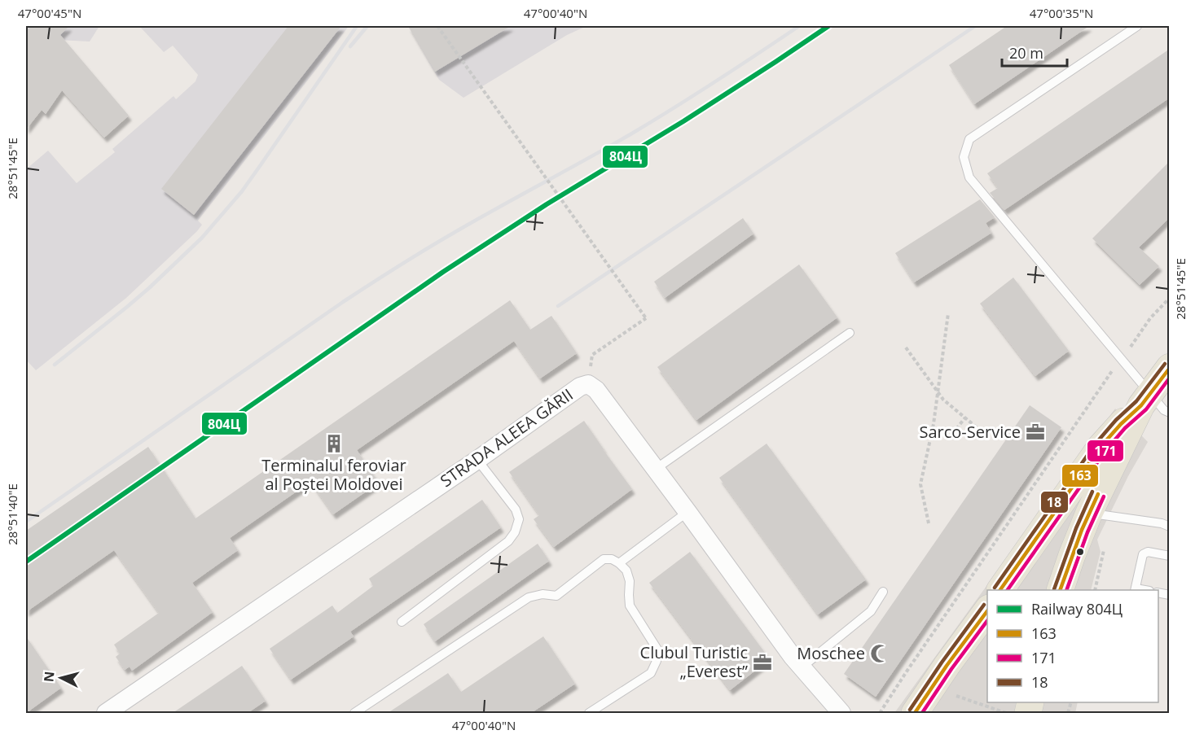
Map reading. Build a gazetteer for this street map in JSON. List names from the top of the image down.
{
  "streets": {
    "street": ["STRADA ALEEA GĂRII"]
  },
  "places": {
    "office": ["Sarco-Service", "Clubul Turistic „Everest”"],
    "building": ["Terminalul feroviar al Poștei Moldovei"],
    "mosque": ["Moschee"]
  },
  "lines": [
    "rail line 804Ц",
    "transit line 18",
    "transit line 163",
    "transit line 171"
  ],
  "legend": [
    "Railway 804Ц",
    "163",
    "171",
    "18"
  ],
  "scale_bar": "20 m",
  "north": "left",
  "coordinates": [
    "47°00'45\"N",
    "47°00'40\"N",
    "47°00'35\"N",
    "28°51'45\"E",
    "28°51'40\"E"
  ]
}
